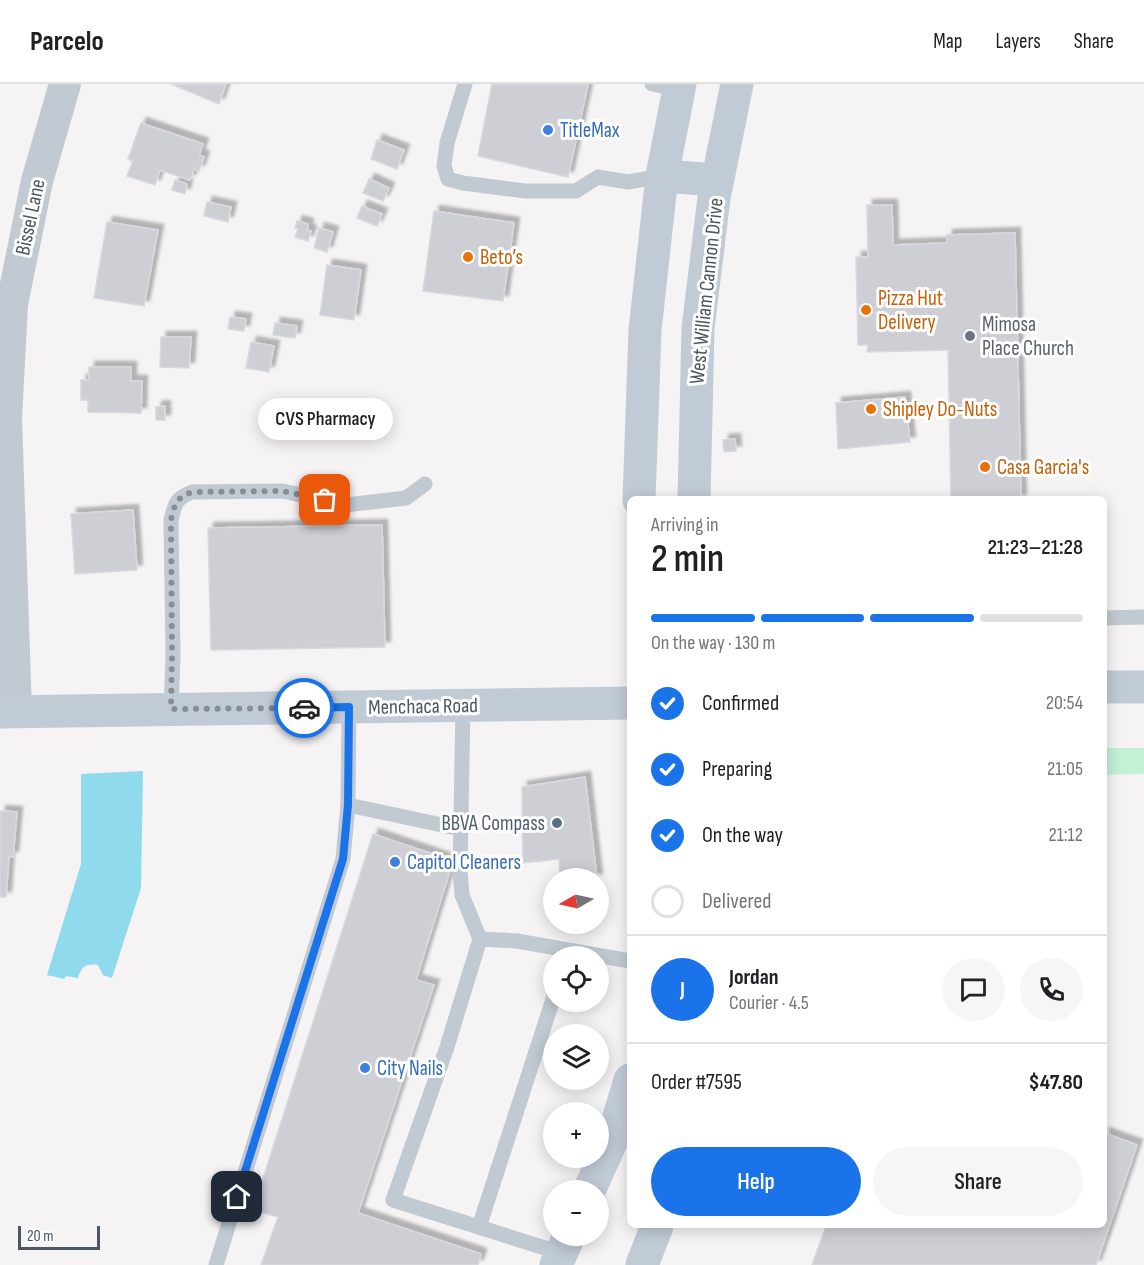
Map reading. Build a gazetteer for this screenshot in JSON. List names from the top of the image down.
{
  "streets": {
    "main road": ["West William Cannon Drive", "Menchaca Road"],
    "street": ["Bissel Lane"]
  },
  "crossings": [
    ["Bissel Lane", "Menchaca Road"]
  ],
  "places": [
    "TitleMax",
    "Beto’s",
    "Pizza Hut Delivery",
    "Mimosa Place Church",
    "Shipley Do-Nuts",
    "Casa Garcia's",
    "CVS Pharmacy",
    "BBVA Compass",
    "Capitol Cleaners",
    "City Nails"
  ],
  "scale_bar": "20 m",
  "north": "left",
  "page": {
    "header": "Parcelo",
    "nav": ["Map", "Layers", "Share"],
    "bubble": "CVS Pharmacy",
    "heading": ["2 min", "Arriving in", "21:23–21:28"],
    "panel": [
      "Jordan",
      "Courier · 4.5",
      "Order #7595",
      "$47.80"
    ],
    "bar": "On the way · 130 m",
    "list": [
      ["Confirmed", "20:54"],
      ["Preparing", "21:05"],
      ["On the way", "21:12"],
      "Delivered"
    ],
    "map_buttons": ["+", "−"],
    "round": "J",
    "buttons": ["Help", "Share"],
    "scale": "20 m"
  }
}
